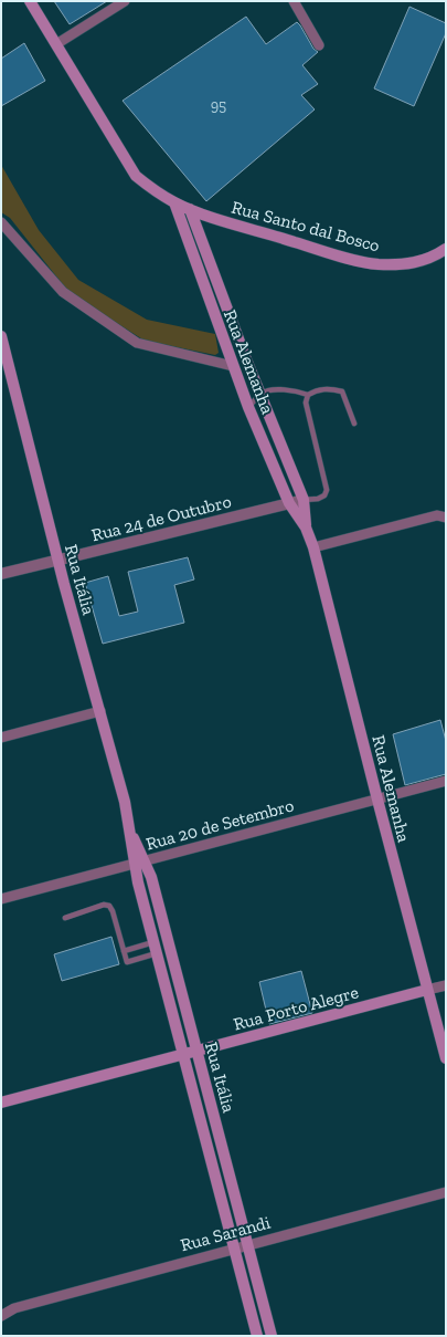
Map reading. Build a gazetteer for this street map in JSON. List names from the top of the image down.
{
  "streets": {
    "main road": [
      "Rua Santo dal Bosco",
      "Rua Alemanha",
      "Rua Itália",
      "Rua Porto Alegre"
    ],
    "street": ["Rua 24 de Outubro", "Rua 20 de Setembro", "Rua Sarandi"]
  },
  "crossings": [
    ["Rua Santo dal Bosco", "Rua Alemanha"],
    ["Rua Alemanha", "Rua 24 de Outubro"],
    ["Rua Alemanha", "Rua 20 de Setembro"],
    ["Rua Alemanha", "Rua Porto Alegre"],
    ["Rua 24 de Outubro", "Rua Itália"],
    ["Rua Itália", "Rua 20 de Setembro"],
    ["Rua Itália", "Rua Porto Alegre"],
    ["Rua Itália", "Rua Sarandi"]
  ],
  "house_numbers": ["95"]
}
